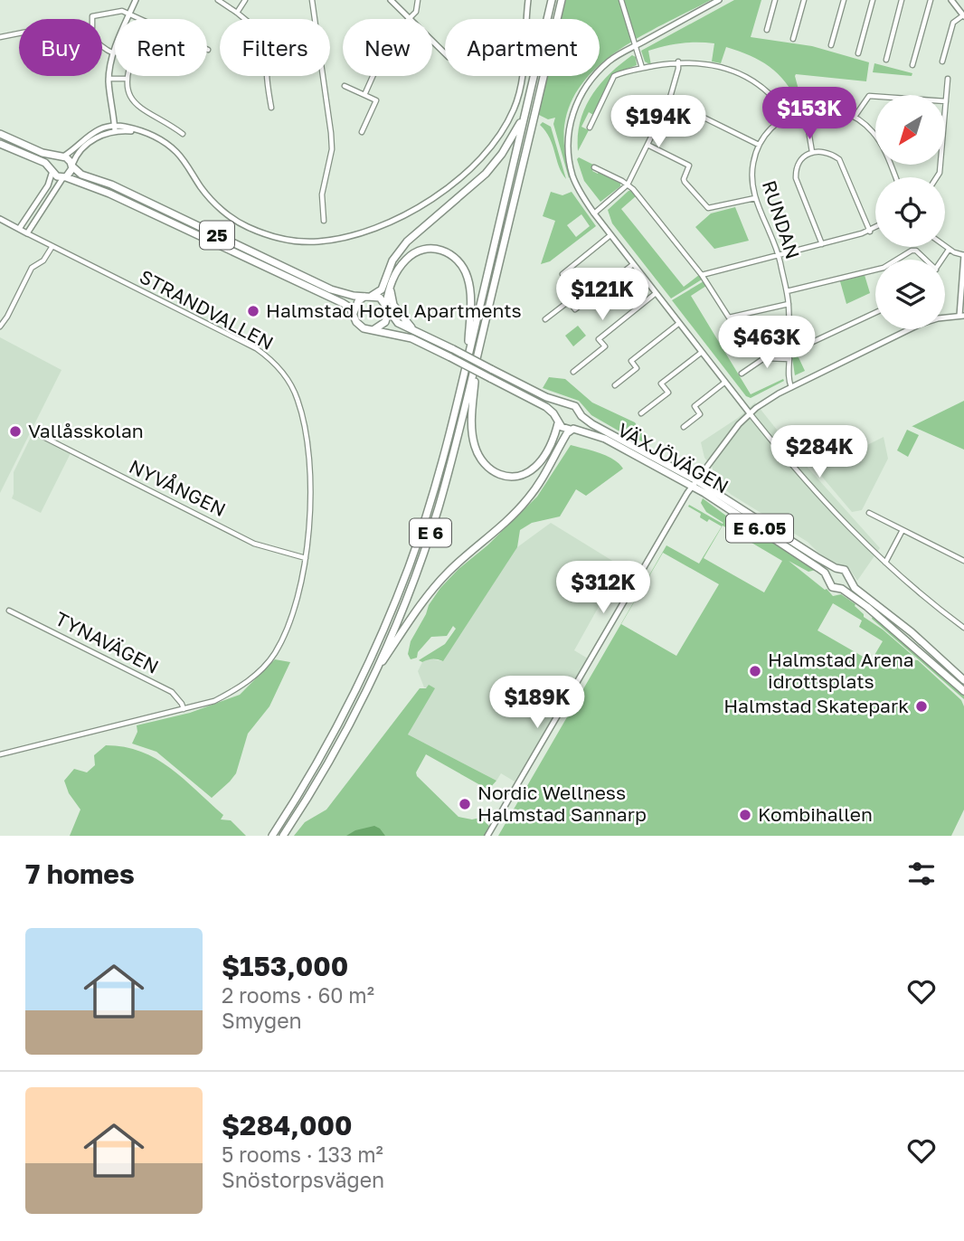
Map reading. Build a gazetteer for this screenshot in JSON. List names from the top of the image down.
{
  "streets": {
    "highway": [
      "25",
      "VÄXJÖVÄGEN",
      "E 6.05",
      "E 6"
    ],
    "street": [
      "RUNDAN",
      "STRANDVALLEN",
      "NYVÅNGEN",
      "TYNAVÄGEN"
    ]
  },
  "crossings": [
    ["STRANDVALLEN", "NYVÅNGEN"],
    ["STRANDVALLEN", "TYNAVÄGEN"]
  ],
  "places": [
    "Halmstad Hotel Apartments",
    "Vallåsskolan",
    "Halmstad Arena idrottsplats",
    "Halmstad Skatepark",
    "Nordic Wellness Halmstad Sannarp",
    "Kombihallen"
  ],
  "north": "bottom left",
  "page": {
    "chip": [
      "Buy",
      "Rent",
      "Filters",
      "New",
      "Apartment"
    ],
    "price": [
      "$153K",
      "$194K",
      "$121K",
      "$463K",
      "$284K",
      "$312K",
      "$189K"
    ],
    "heading": "7 homes",
    "list": [
      {
        "name": "$153,000",
        "note": "2 rooms · 60 m² · Smygen"
      },
      {
        "name": "$284,000",
        "note": "5 rooms · 133 m² · Snöstorpsvägen"
      }
    ]
  }
}
